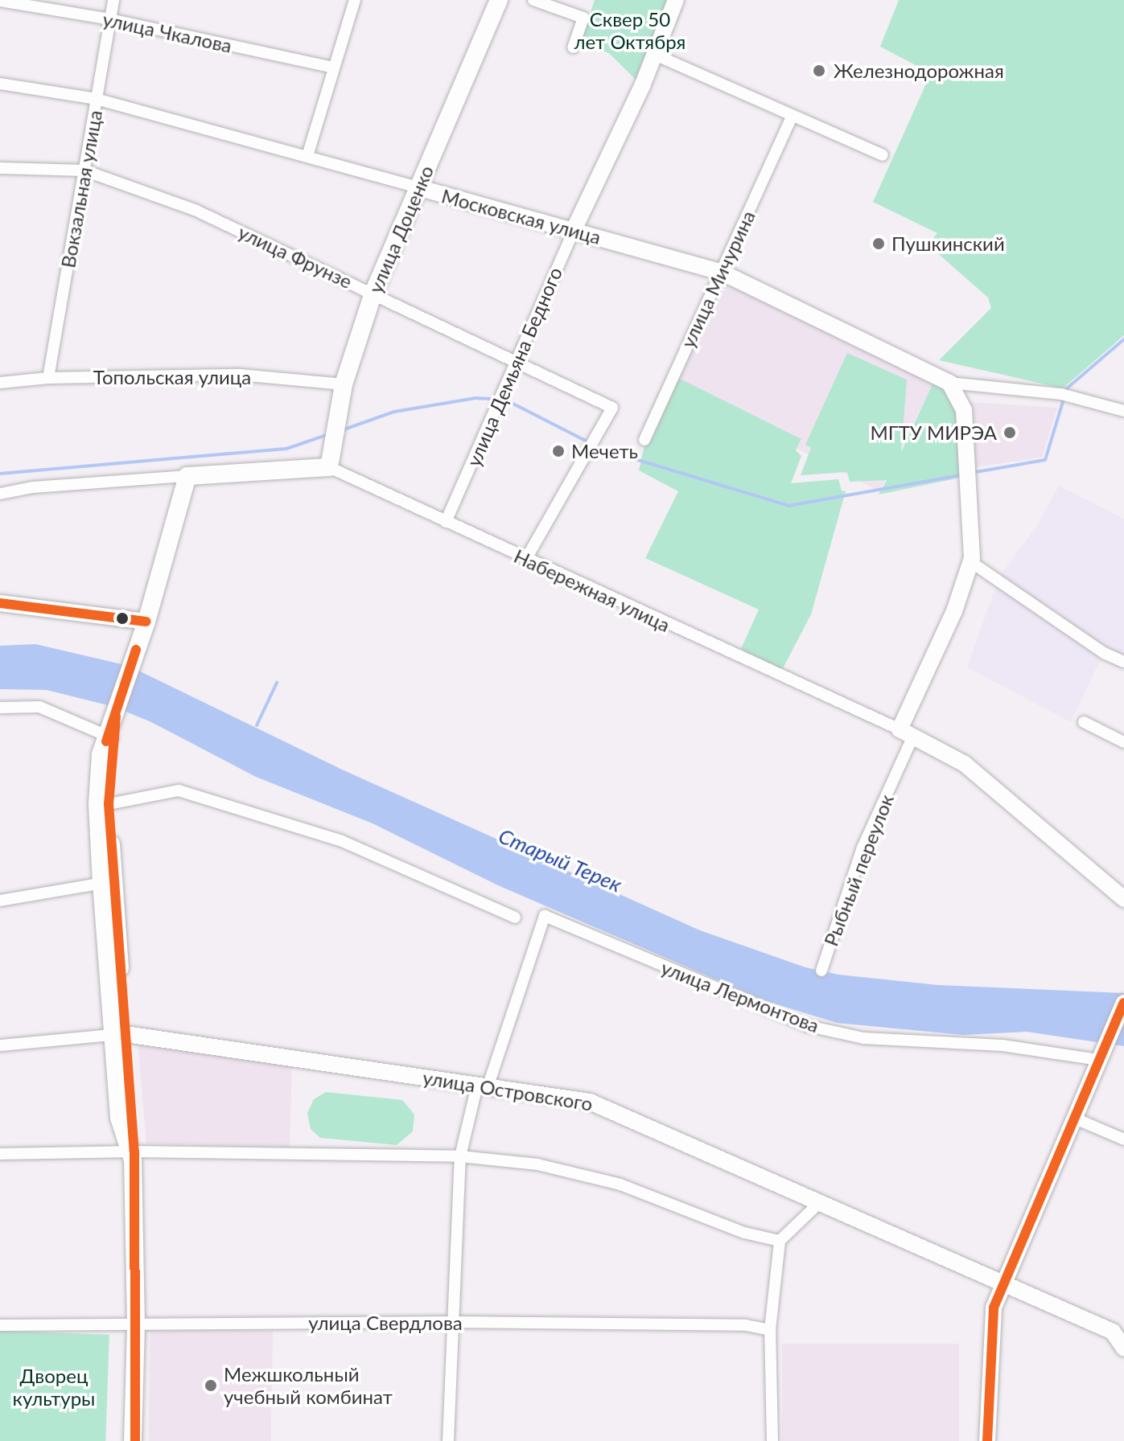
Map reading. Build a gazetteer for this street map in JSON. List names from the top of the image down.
{
  "streets": {
    "main road": ["улица Доценко", "Набережная улица"],
    "street": [
      "улица Чкалова",
      "Вокзальная улица",
      "Московская улица",
      "улица Фрунзе",
      "улица Мичурина",
      "улица Демьяна Бедного",
      "Топольская улица",
      "Рыбный переулок",
      "улица Лермонтова",
      "улица Островского",
      "улица Свердлова"
    ]
  },
  "crossings": [
    ["улица Чкалова", "Вокзальная улица"],
    ["Вокзальная улица", "Московская улица"],
    ["Вокзальная улица", "улица Фрунзе"],
    ["Вокзальная улица", "Топольская улица"],
    ["Московская улица", "улица Доценко"],
    ["Московская улица", "улица Мичурина"],
    ["Московская улица", "улица Демьяна Бедного"],
    ["Московская улица", "Рыбный переулок"],
    ["улица Доценко", "улица Фрунзе"],
    ["улица Доценко", "Топольская улица"],
    ["улица Доценко", "Набережная улица"],
    ["улица Фрунзе", "улица Демьяна Бедного"],
    ["улица Фрунзе", "Набережная улица"],
    ["улица Демьяна Бедного", "Набережная улица"],
    ["Набережная улица", "Рыбный переулок"],
    ["улица Лермонтова", "улица Островского"]
  ],
  "water": ["Старый Терек"],
  "parks": ["Сквер 50 лет Октября", "Дворец культуры"],
  "places": [
    "Железнодорожная",
    "Пушкинский",
    "МГТУ МИРЭА",
    "Мечеть",
    "Межшкольный учебный комбинат"
  ]
}
